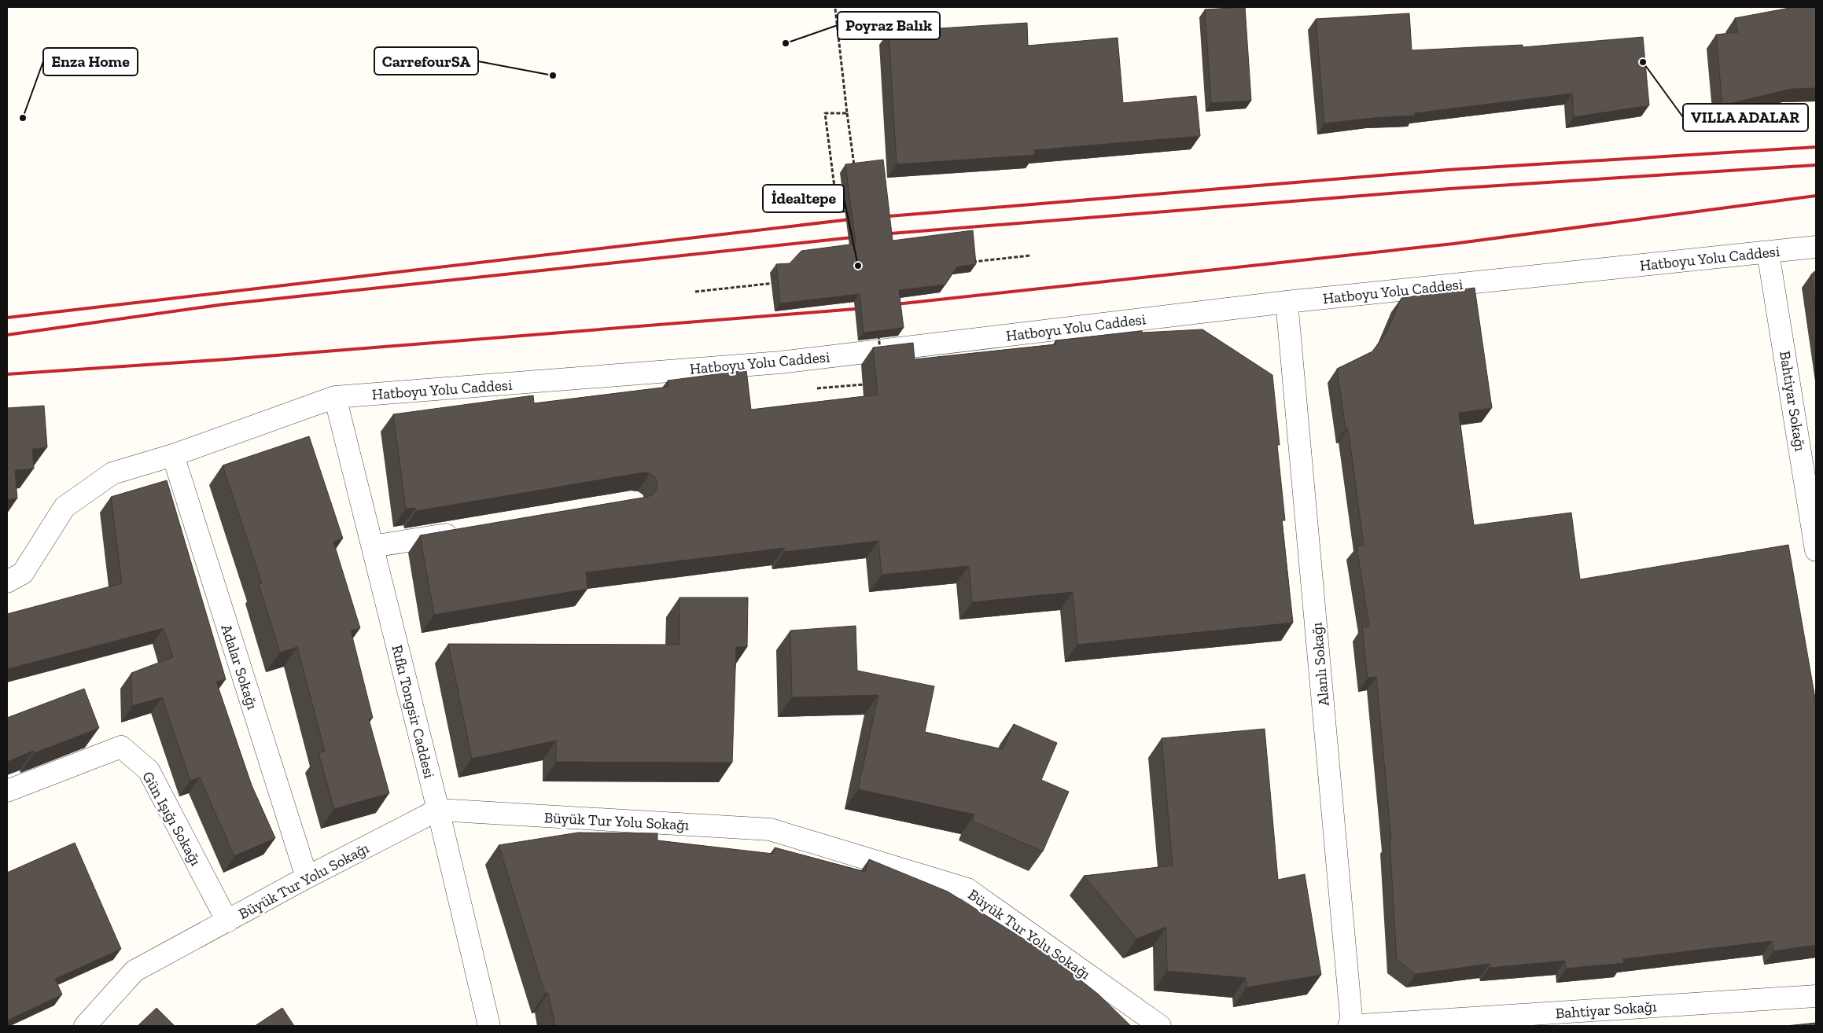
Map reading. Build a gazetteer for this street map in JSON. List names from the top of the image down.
{
  "streets": {
    "street": [
      "Hatboyu Yolu Caddesi",
      "Bahtiyar Sokağı",
      "Alanlı Sokağı",
      "Adalar Sokağı",
      "Rıfkı Tongsir Caddesi",
      "Gün Işığı Sokağı",
      "Büyük Tur Yolu Sokağı"
    ]
  },
  "crossings": [
    ["Hatboyu Yolu Caddesi", "Bahtiyar Sokağı"],
    ["Hatboyu Yolu Caddesi", "Alanlı Sokağı"],
    ["Hatboyu Yolu Caddesi", "Adalar Sokağı"],
    ["Hatboyu Yolu Caddesi", "Rıfkı Tongsir Caddesi"],
    ["Bahtiyar Sokağı", "Alanlı Sokağı"],
    ["Adalar Sokağı", "Büyük Tur Yolu Sokağı"],
    ["Rıfkı Tongsir Caddesi", "Büyük Tur Yolu Sokağı"],
    ["Gün Işığı Sokağı", "Büyük Tur Yolu Sokağı"]
  ],
  "places": [
    "Poyraz Balık",
    "VILLA ADALAR",
    "CarrefourSA",
    "Enza Home",
    "İdealtepe"
  ]
}
